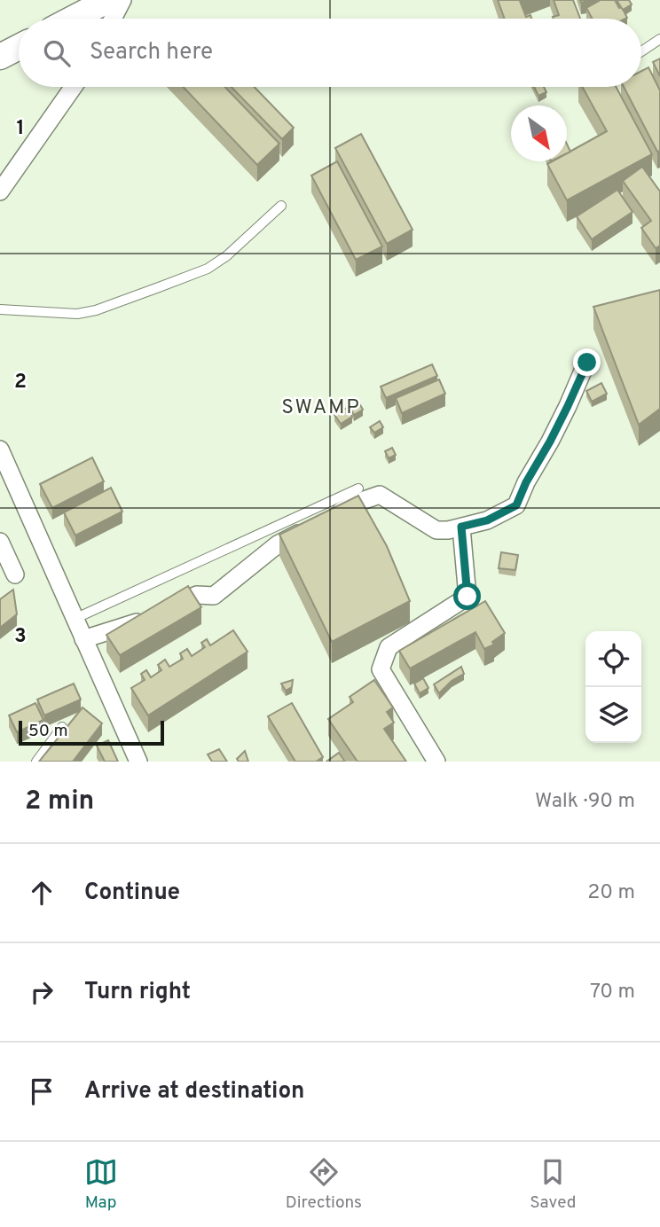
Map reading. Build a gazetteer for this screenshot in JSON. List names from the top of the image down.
{
  "districts": ["SWAMP"],
  "scale_bar": "50 m",
  "north": "bottom right",
  "page": {
    "search": "Search here",
    "scale": "50 m",
    "heading": ["2 min", "Walk · 90 m"],
    "list": [
      ["Continue", "20 m"],
      ["Turn right", "70 m"],
      "Arrive at destination"
    ],
    "nav": ["Map", "Directions", "Saved"]
  },
  "grid": {
    "rows": ["1", "2", "3"]
  }
}
